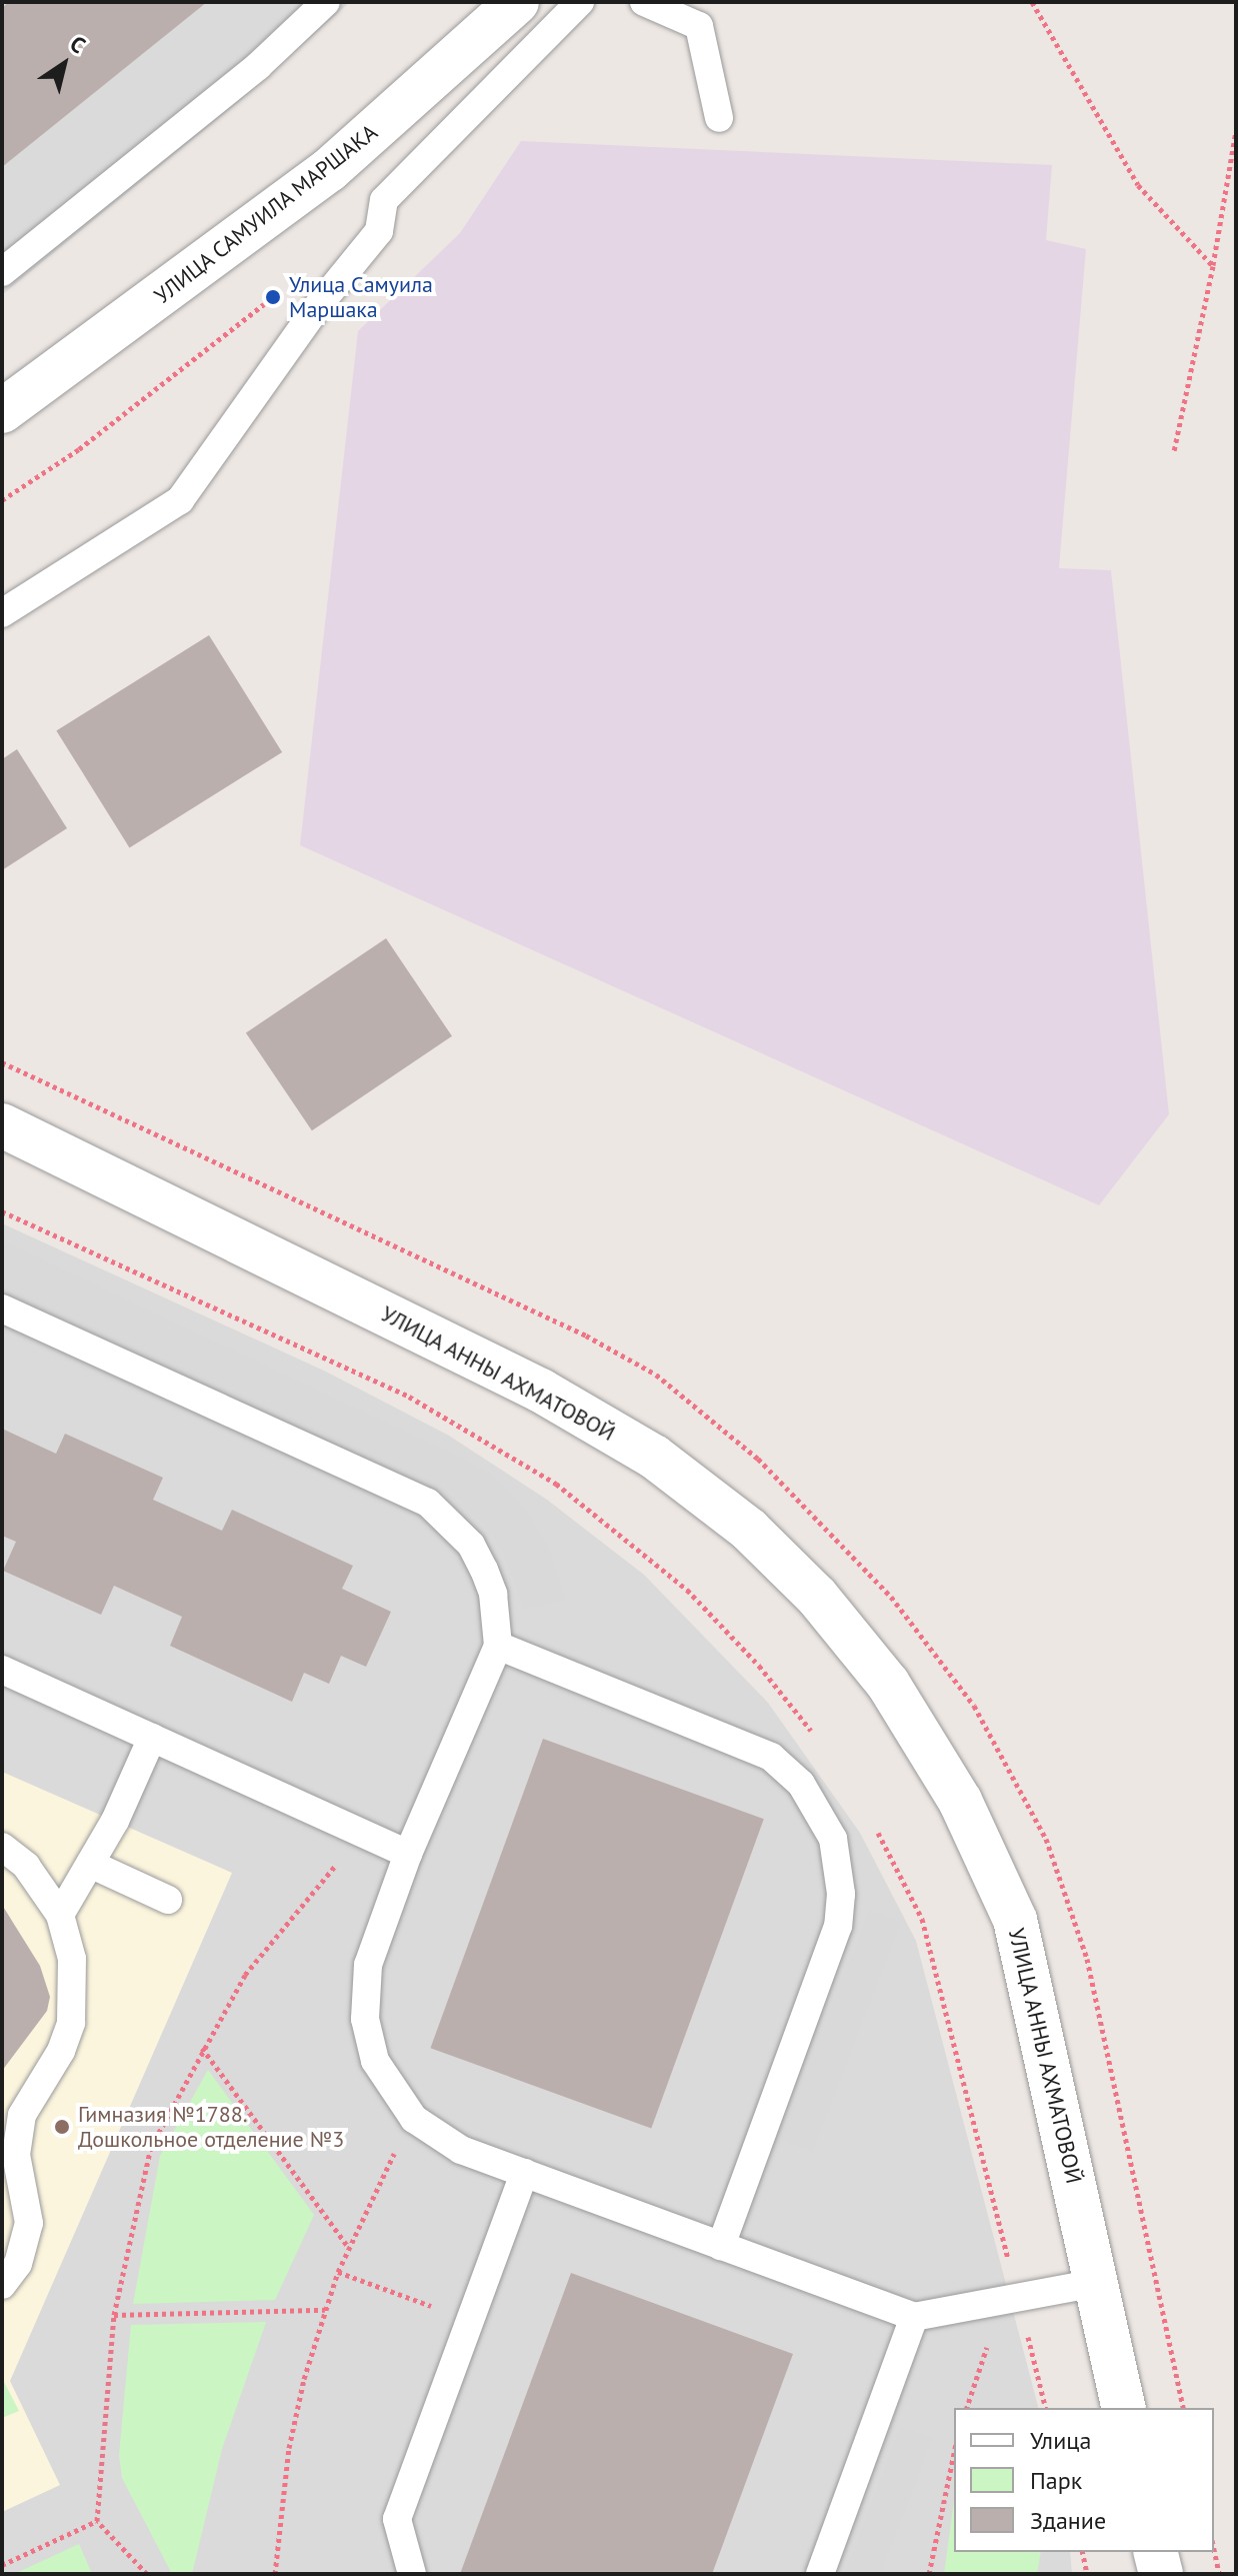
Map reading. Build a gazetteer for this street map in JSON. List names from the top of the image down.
{
  "streets": {
    "street": ["УЛИЦА САМУИЛА МАРШАКА", "УЛИЦА АННЫ АХМАТОВОЙ"]
  },
  "places": ["Улица Самуила Маршака", "Гимназия №1788. Дошкольное отделение №3"],
  "legend": ["Улица", "Парк", "Здание"],
  "north": "top right"
}
